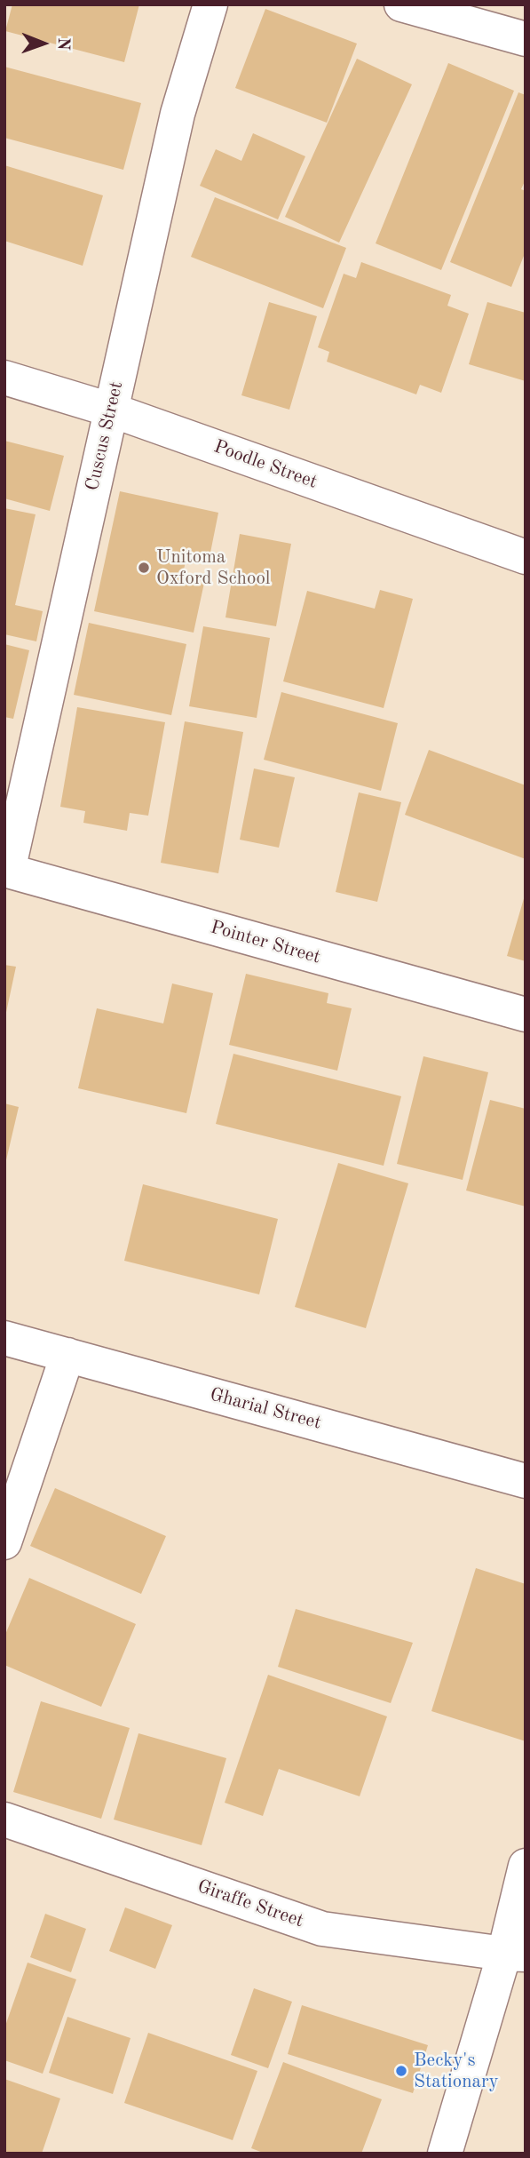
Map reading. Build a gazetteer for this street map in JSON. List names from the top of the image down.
{
  "streets": {
    "street": [
      "Cuscus Street",
      "Poodle Street",
      "Pointer Street",
      "Gharial Street",
      "Giraffe Street"
    ]
  },
  "crossings": [
    ["Cuscus Street", "Poodle Street"],
    ["Cuscus Street", "Pointer Street"]
  ],
  "places": ["Unitoma Oxford School", "Becky's Stationary"],
  "north": "right"
}
